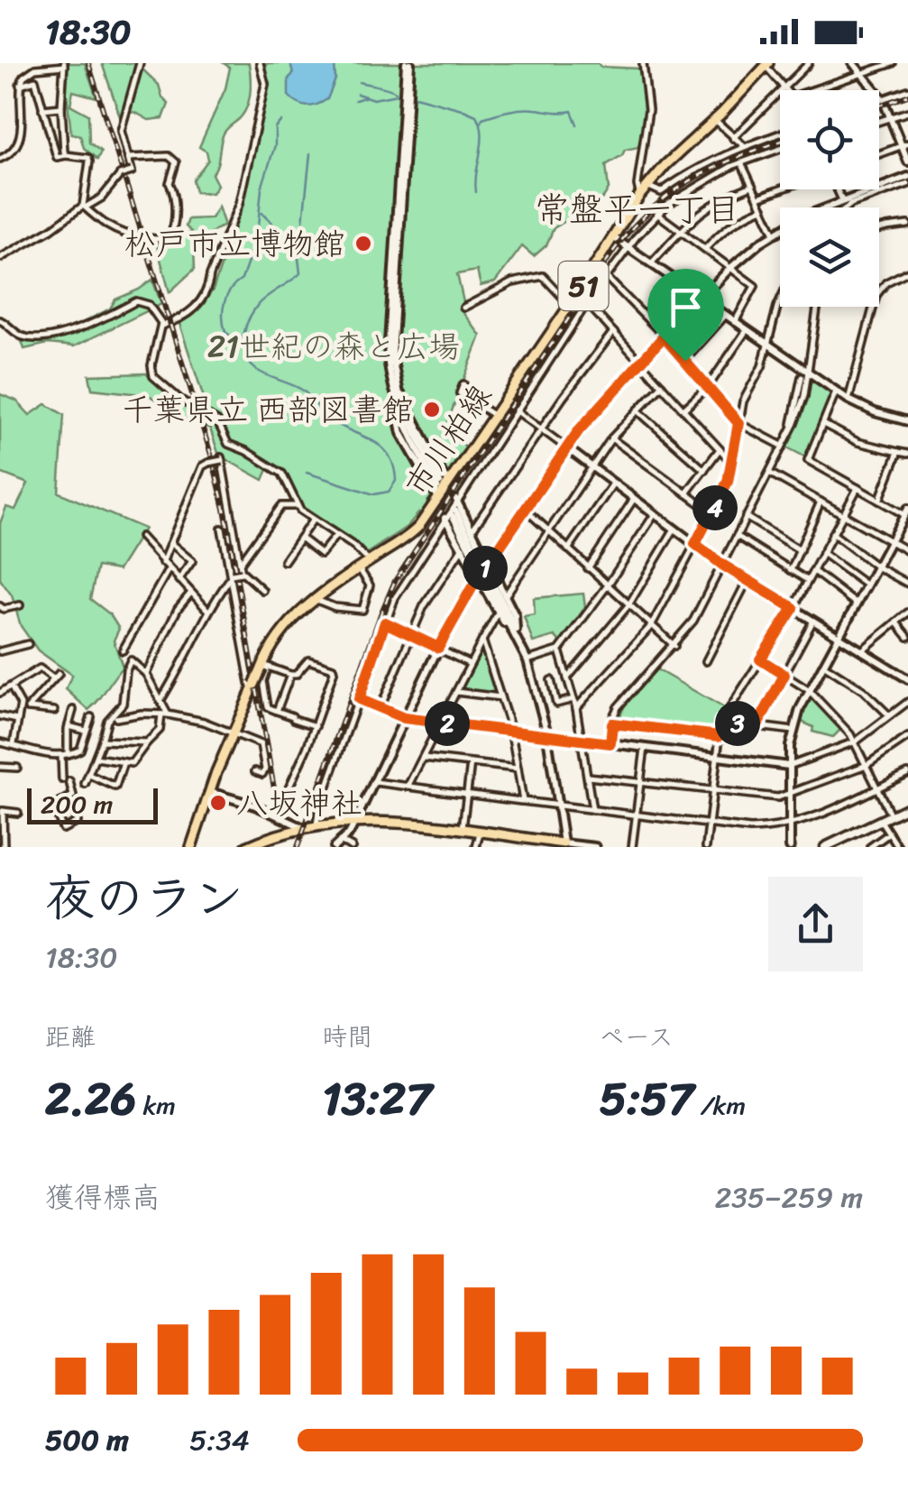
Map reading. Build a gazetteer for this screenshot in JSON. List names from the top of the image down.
{
  "streets": {
    "main road": ["51", "市川柏線"]
  },
  "districts": ["常盤平一丁目"],
  "parks": ["21世紀の森と広場"],
  "places": ["松戸市立博物館", "千葉県立 西部図書館", "八坂神社"],
  "scale_bar": "200 m",
  "page": {
    "status": "18:30",
    "pins": [
      "4",
      "1",
      "2",
      "3"
    ],
    "scale": "200 m",
    "heading": ["夜のラン", "18:30"],
    "stats": [
      ["距離", "2.26 km"],
      ["時間", "13:27"],
      ["ペース", "5:57 /km"]
    ],
    "chart": ["獲得標高", "235–259 m"],
    "list": [
      {
        "name": "500 m",
        "note": "5:34"
      }
    ]
  }
}
